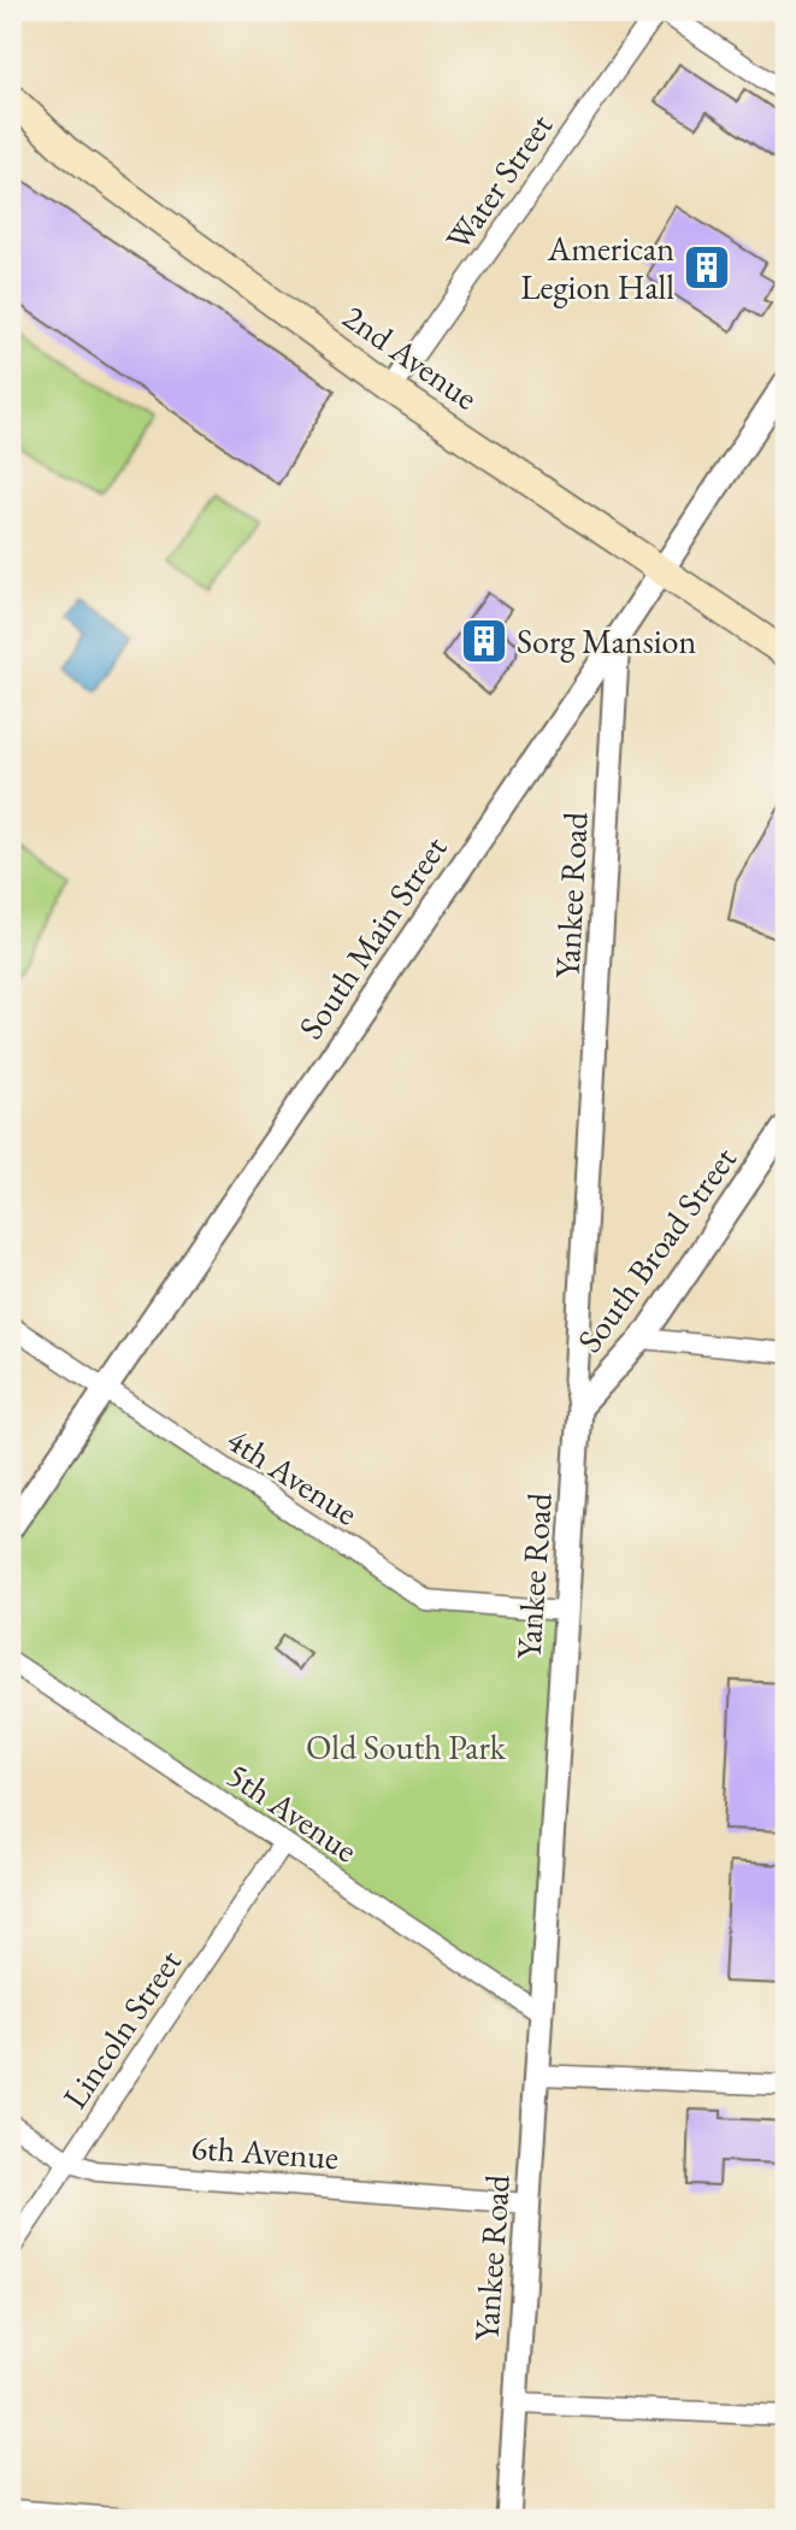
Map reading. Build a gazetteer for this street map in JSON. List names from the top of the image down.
{
  "streets": {
    "main road": ["2nd Avenue"],
    "street": [
      "Water Street",
      "Yankee Road",
      "South Main Street",
      "South Broad Street",
      "4th Avenue",
      "5th Avenue",
      "Lincoln Street",
      "6th Avenue"
    ]
  },
  "crossings": [
    ["Water Street", "2nd Avenue"],
    ["2nd Avenue", "South Main Street"],
    ["Yankee Road", "South Main Street"],
    ["Yankee Road", "South Broad Street"],
    ["Yankee Road", "4th Avenue"],
    ["Yankee Road", "5th Avenue"],
    ["Yankee Road", "6th Avenue"],
    ["South Main Street", "4th Avenue"],
    ["5th Avenue", "Lincoln Street"],
    ["Lincoln Street", "6th Avenue"]
  ],
  "parks": ["Old South Park"],
  "places": {
    "building": ["American Legion Hall", "Sorg Mansion"]
  }
}
